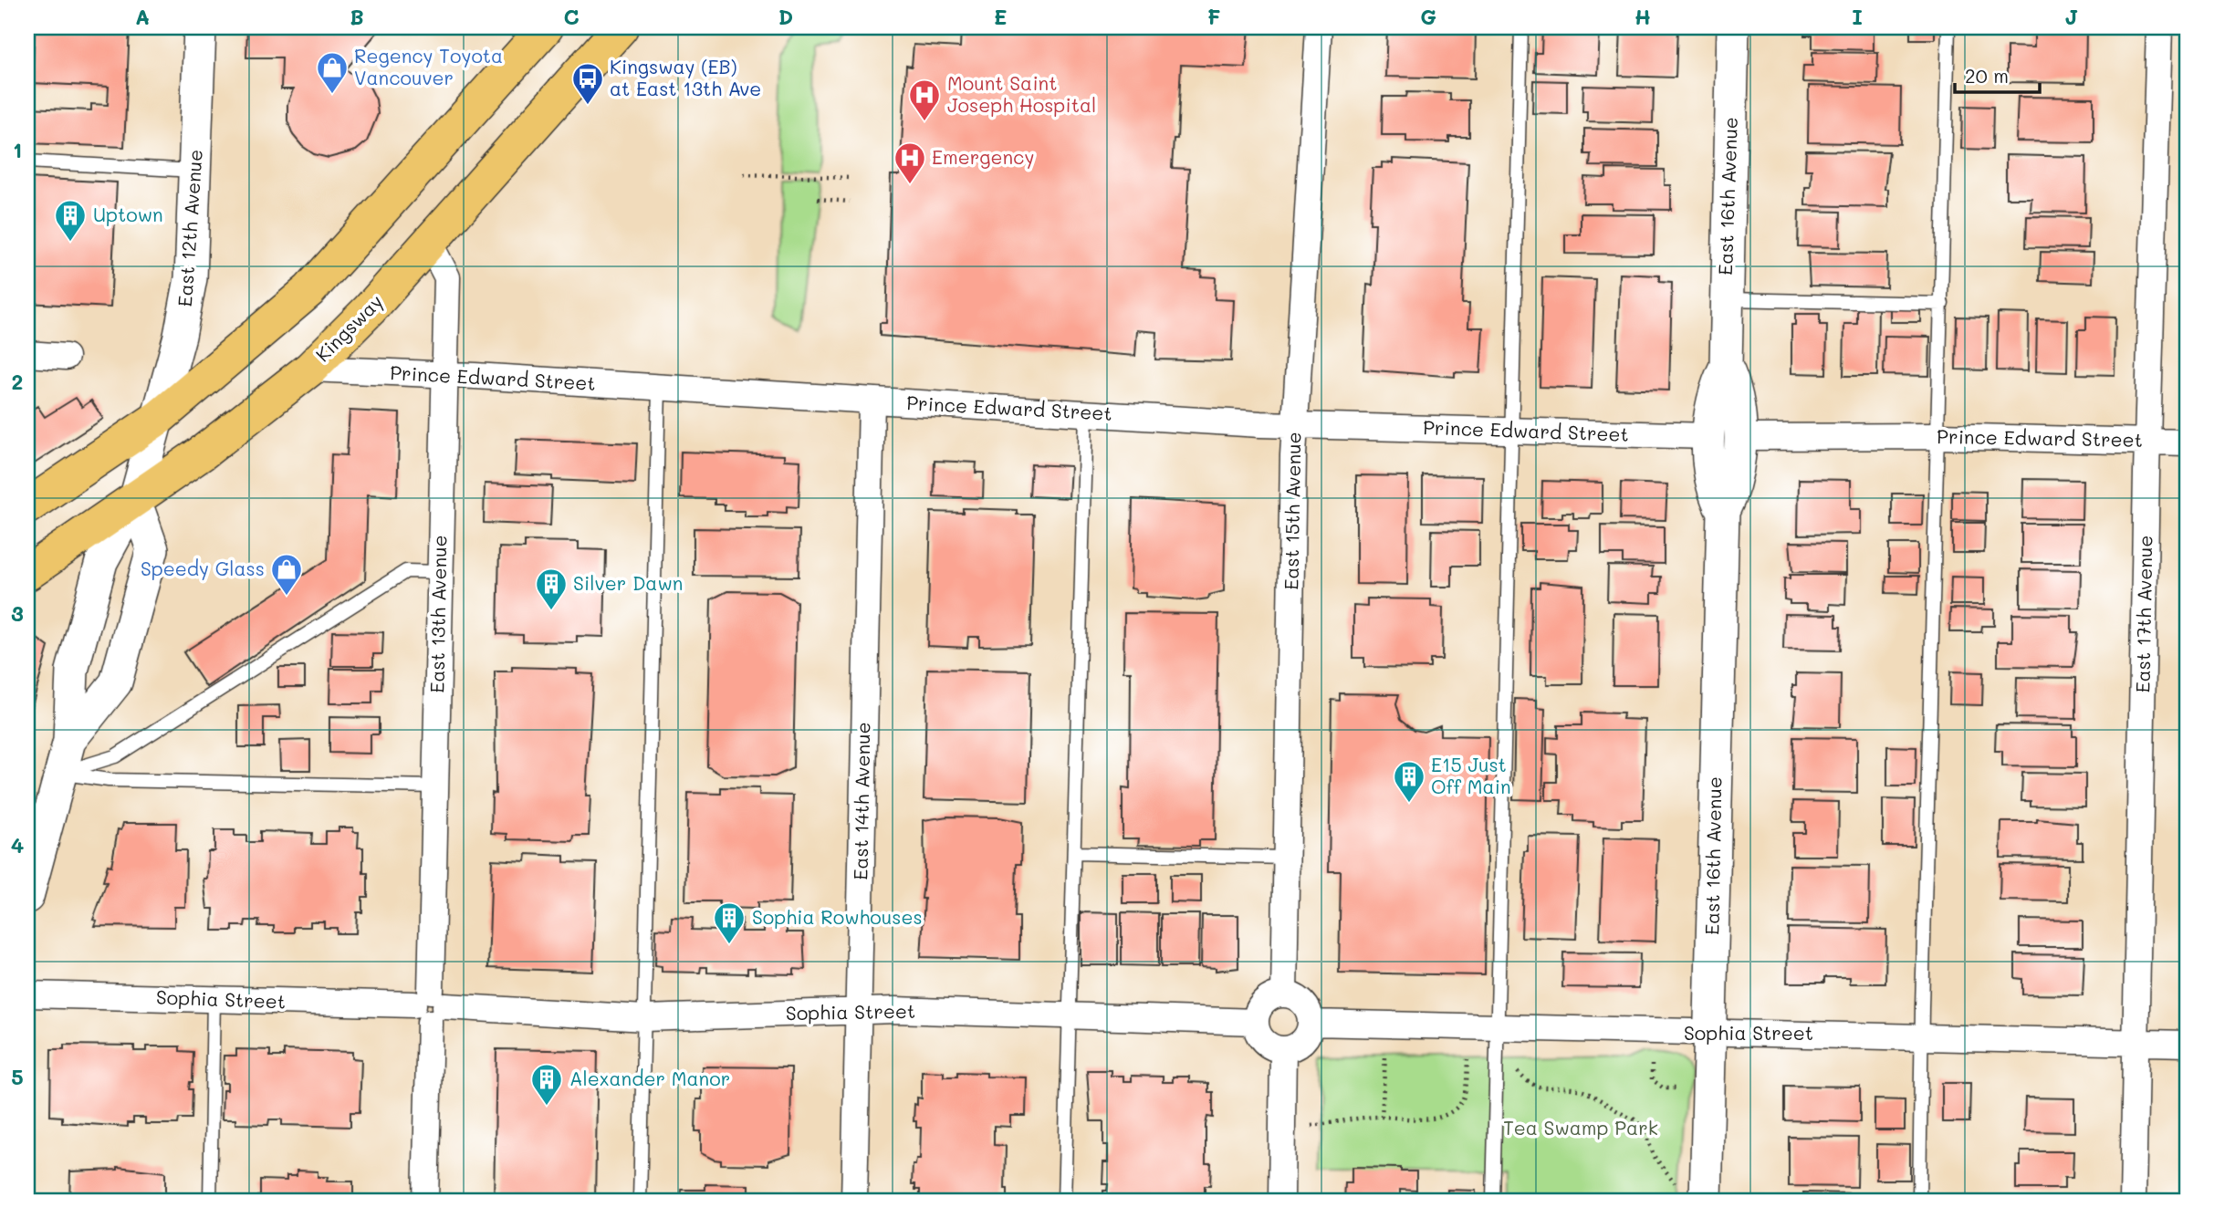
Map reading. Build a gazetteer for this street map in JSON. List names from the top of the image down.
{
  "streets": {
    "main road": ["Kingsway"],
    "street": [
      "East 16th Avenue",
      "East 12th Avenue",
      "Prince Edward Street",
      "East 15th Avenue",
      "East 13th Avenue",
      "East 17th Avenue",
      "East 14th Avenue",
      "Sophia Street"
    ]
  },
  "crossings": [
    ["East 16th Avenue", "Prince Edward Street"],
    ["East 16th Avenue", "Sophia Street"],
    ["East 12th Avenue", "Kingsway"],
    ["Kingsway", "Prince Edward Street"],
    ["Kingsway", "East 13th Avenue"],
    ["Prince Edward Street", "East 15th Avenue"],
    ["Prince Edward Street", "East 13th Avenue"],
    ["Prince Edward Street", "East 17th Avenue"],
    ["Prince Edward Street", "East 14th Avenue"],
    ["East 15th Avenue", "Sophia Street"],
    ["East 13th Avenue", "Sophia Street"],
    ["East 17th Avenue", "Sophia Street"],
    ["East 14th Avenue", "Sophia Street"]
  ],
  "parks": ["Tea Swamp Park"],
  "places": {
    "shop": ["Regency Toyota Vancouver", "Speedy Glass"],
    "bus stop": ["Kingsway (EB) at East 13th Ave"],
    "hospital": ["Mount Saint Joseph Hospital", "Emergency"],
    "building": [
      "Uptown",
      "Silver Dawn",
      "E15 Just Off Main",
      "Sophia Rowhouses",
      "Alexander Manor"
    ]
  },
  "scale_bar": "20 m",
  "grid": {
    "columns": [
      "A",
      "B",
      "C",
      "D",
      "E",
      "F",
      "G",
      "H",
      "I",
      "J"
    ],
    "rows": [
      "1",
      "2",
      "3",
      "4",
      "5"
    ]
  }
}
